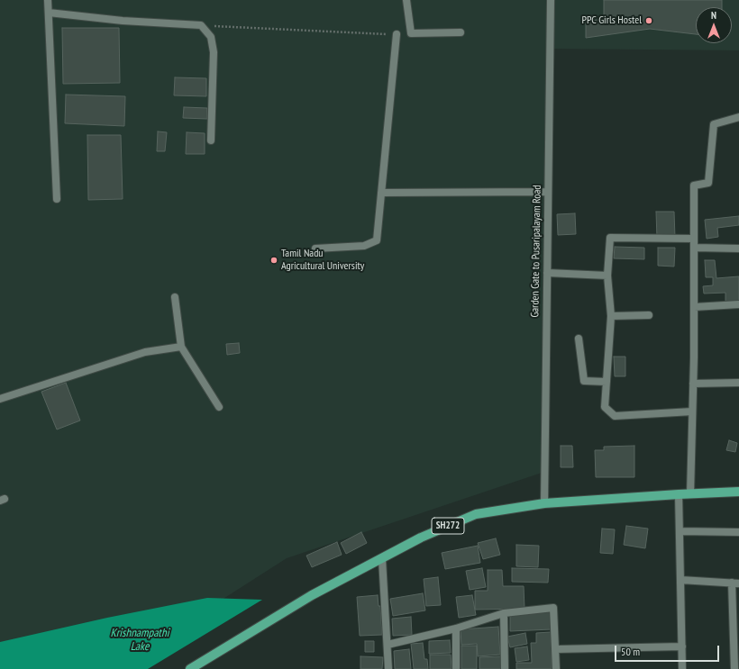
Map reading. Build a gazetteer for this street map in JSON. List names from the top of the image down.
{
  "streets": {
    "main road": ["SH272"],
    "street": ["Garden Gate to Pusaripalayam Road"]
  },
  "crossings": [
    ["Garden Gate to Pusaripalayam Road", "SH272"]
  ],
  "water": ["Krishnampathi Lake"],
  "places": ["PPC Girls Hostel", "Tamil Nadu Agricultural University"],
  "scale_bar": "50 m",
  "north": "top"
}
